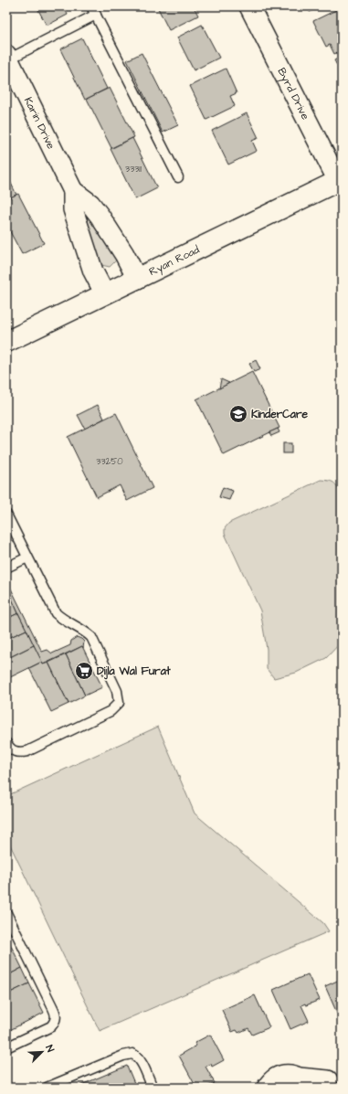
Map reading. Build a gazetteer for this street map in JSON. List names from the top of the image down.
{
  "streets": {
    "main road": ["Ryan Road"],
    "street": ["Byrd Drive", "Karin Drive"]
  },
  "crossings": [
    ["Byrd Drive", "Ryan Road"],
    ["Karin Drive", "Ryan Road"]
  ],
  "places": {
    "school or university": ["KinderCare"],
    "supermarket": ["Dijla Wal Furat"]
  },
  "house_numbers": ["33311", "33250"],
  "north": "top right"
}
